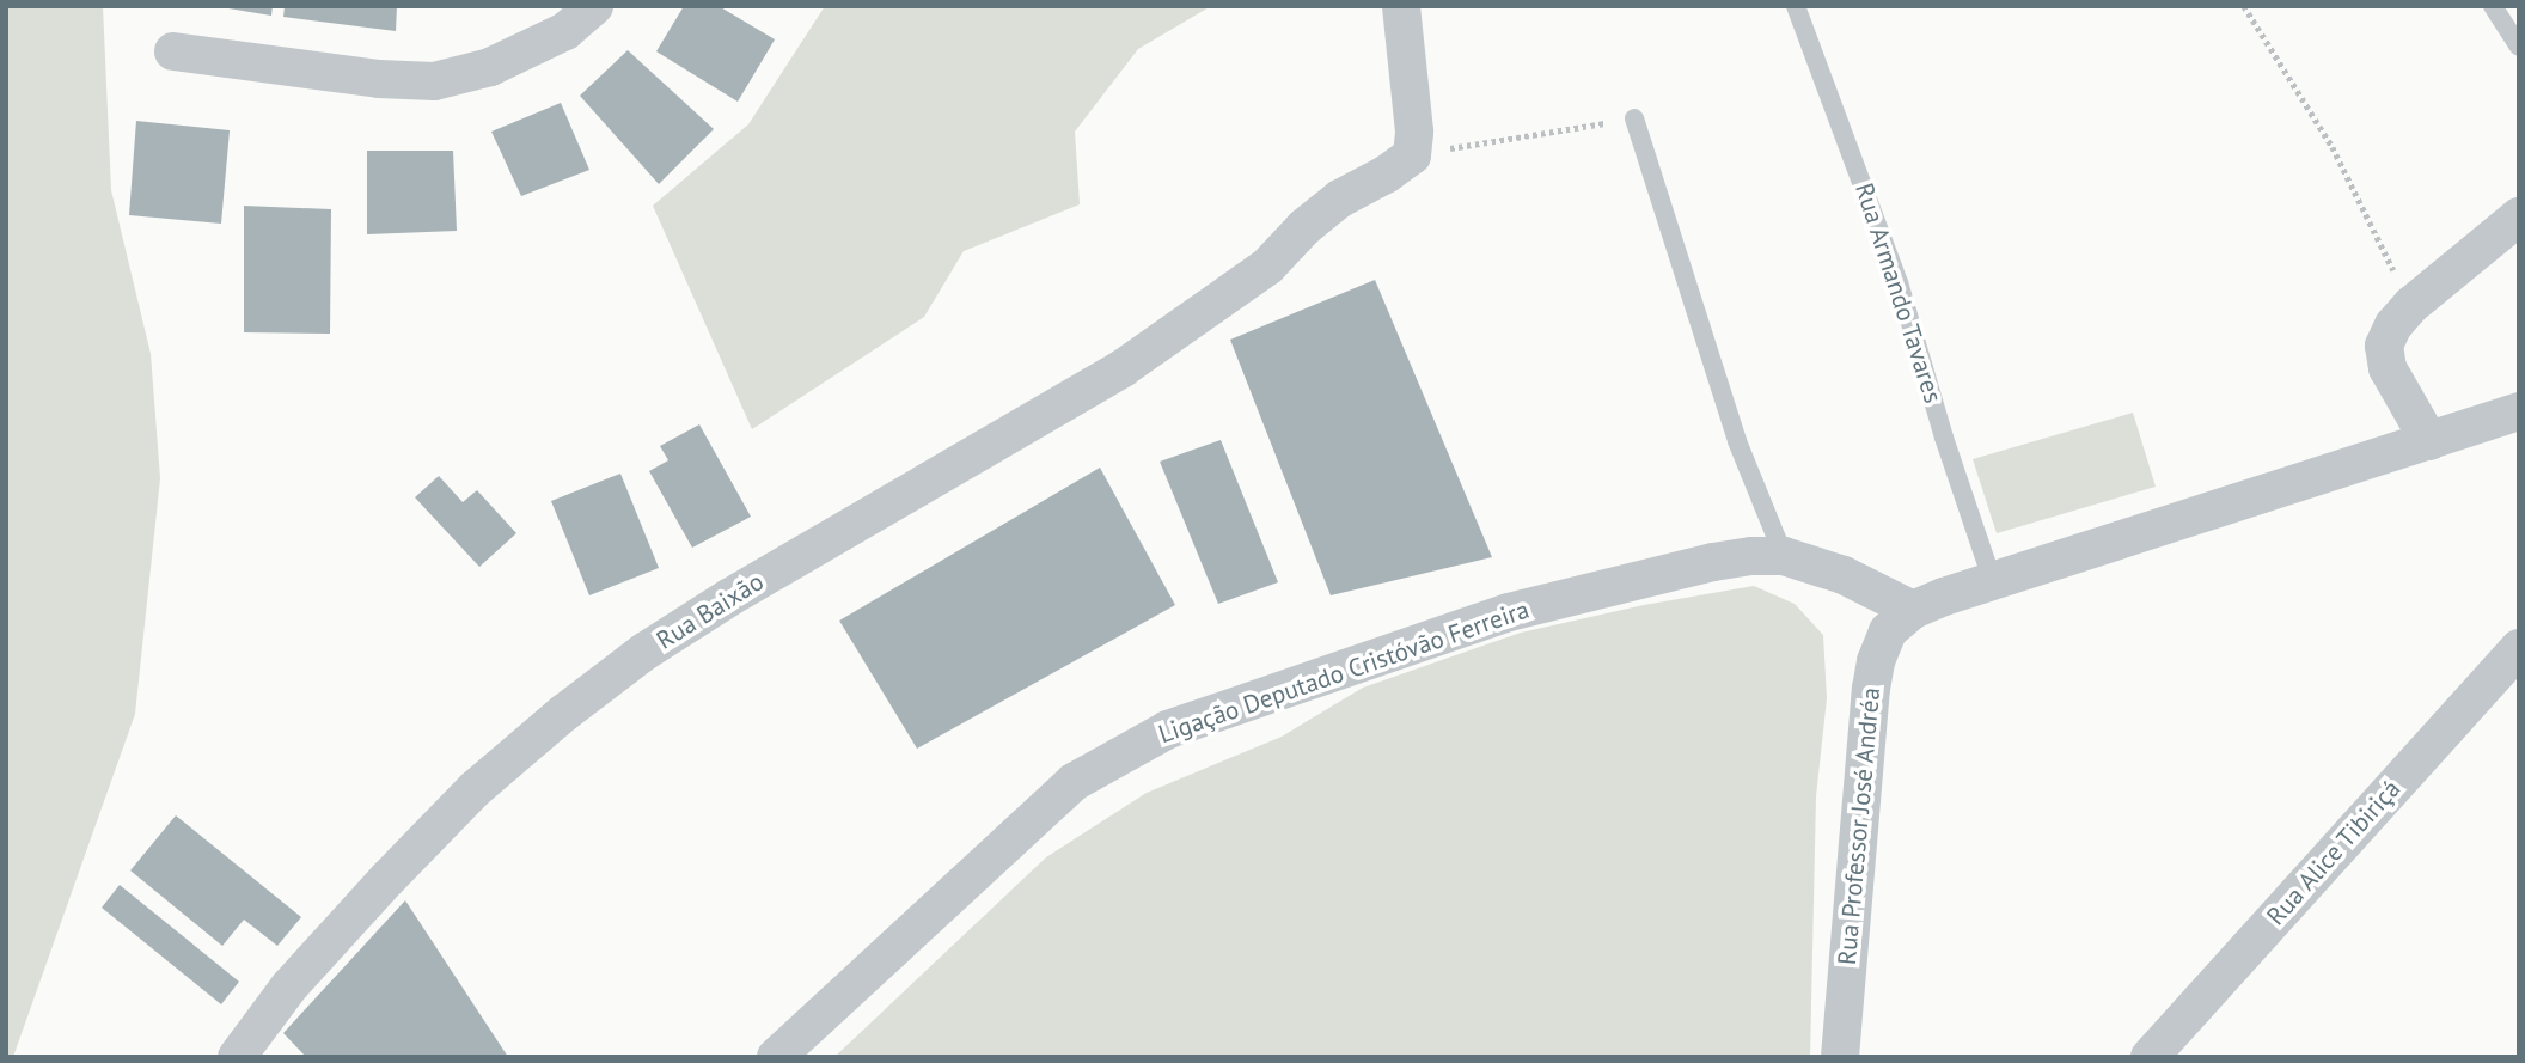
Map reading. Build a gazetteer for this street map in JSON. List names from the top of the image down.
{
  "streets": {
    "street": [
      "Rua Baixão",
      "Ligação Deputado Cristóvão Ferreira",
      "Rua Professor José Andréa",
      "Rua Alice Tibiriçá"
    ],
    "lane": ["Rua Armando Tavares"]
  },
  "crossings": [
    ["Ligação Deputado Cristóvão Ferreira", "Rua Professor José Andréa"]
  ]
}
